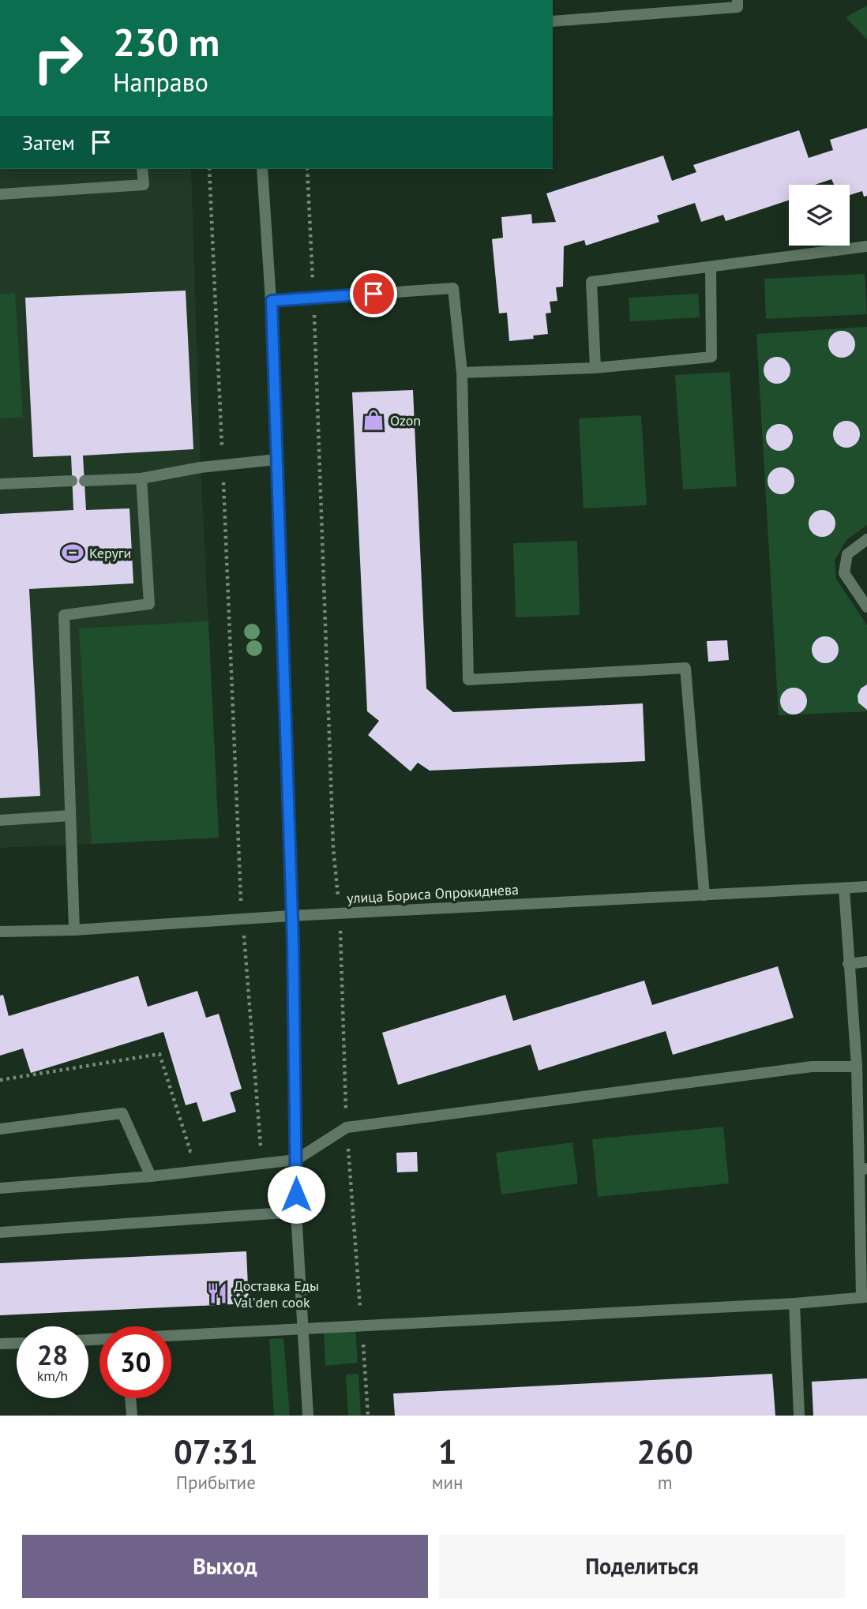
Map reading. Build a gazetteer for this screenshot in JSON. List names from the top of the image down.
{
  "streets": {
    "street": ["улица Бориса Опрокиднева"]
  },
  "places": {
    "shop": ["Ozon"],
    "sports": ["Керуги"],
    "restaurant": ["Доставка Еды Val'den cook"]
  },
  "page": {
    "turn": ["230 m", "Направо"],
    "then": "Затем",
    "speed": "28 km/h",
    "limit": "30",
    "eta": [
      "07:31",
      "Прибытие",
      "1",
      "мин",
      "260",
      "m"
    ],
    "buttons": ["Выход", "Поделиться"]
  }
}
